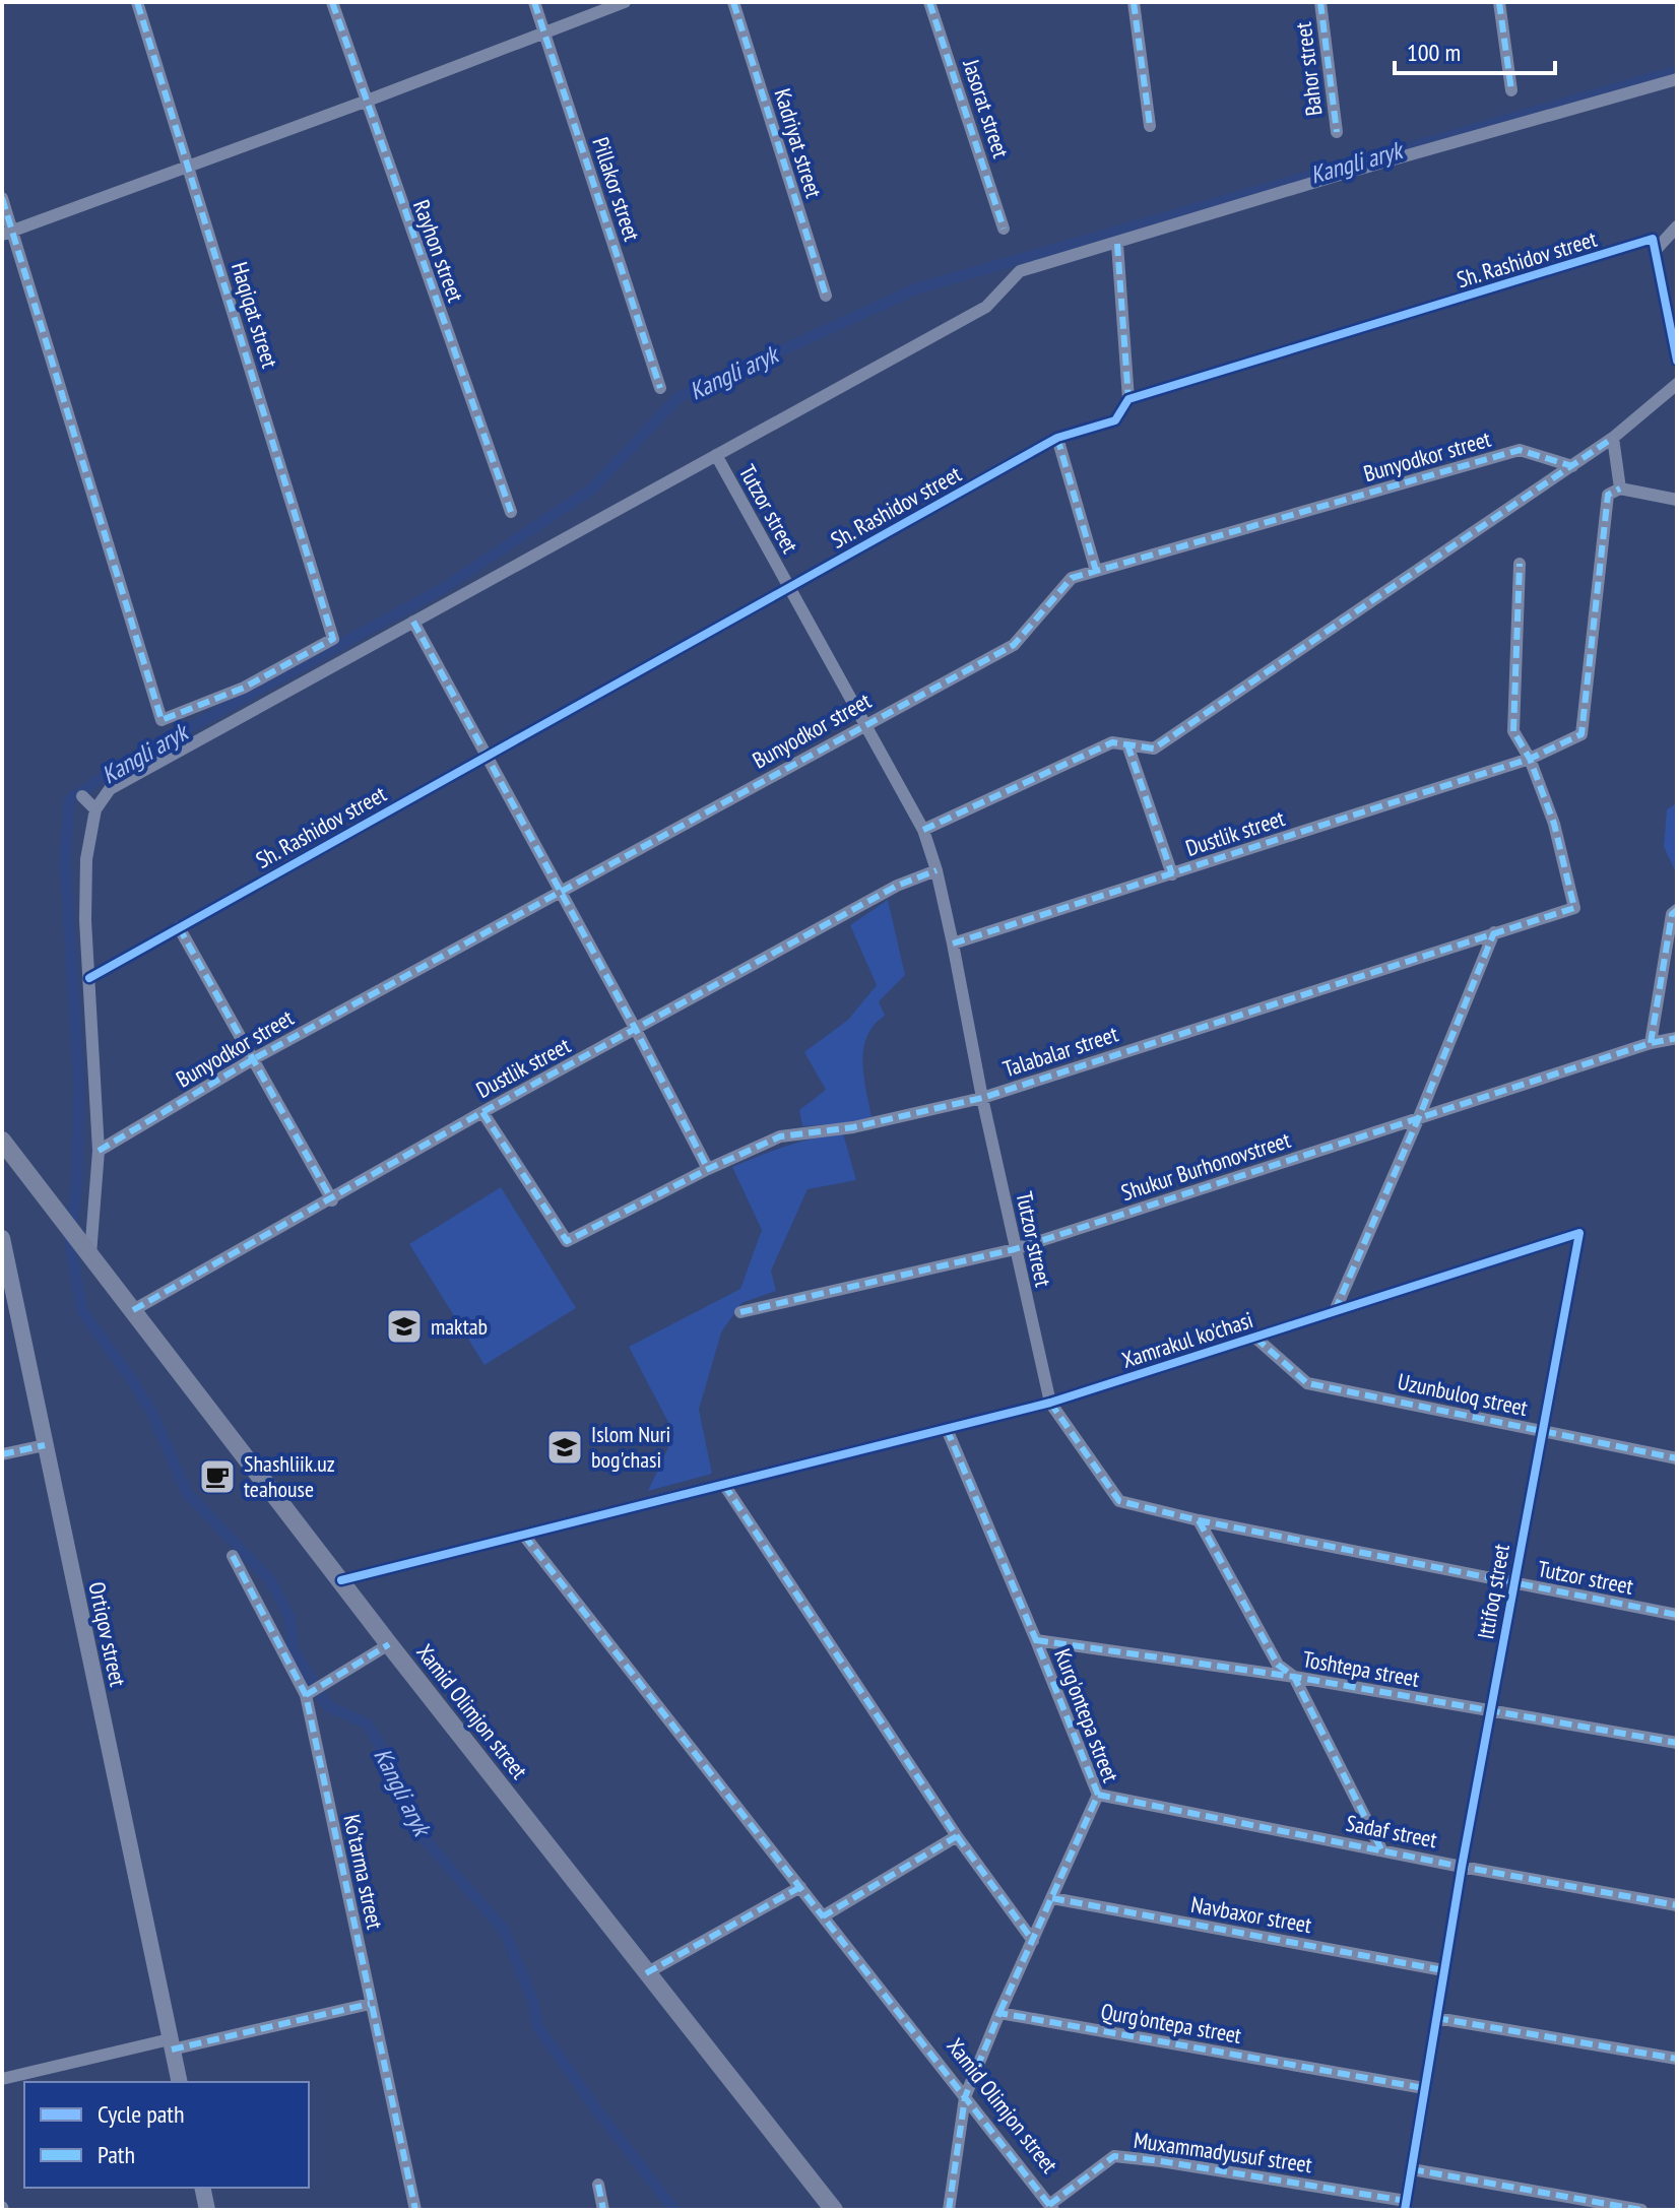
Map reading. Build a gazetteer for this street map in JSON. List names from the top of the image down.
{
  "streets": {
    "main road": ["Xamid Olimjon street"],
    "street": [
      "Bahor street",
      "Jasorat street",
      "Kadriyat street",
      "Pillakor street",
      "Rayhon street",
      "Sh. Rashidov street",
      "Haqiqat street",
      "Bunyodkor street",
      "Tutzor street",
      "Dustlik street",
      "Talabalar street",
      "Shukur Burhonovstreet",
      "Xamrakul ko'chasi",
      "Uzunbuloq street",
      "Ittifoq street",
      "Ortiqov street",
      "Toshtepa street",
      "Kurg'ontepa street",
      "Sadaf street",
      "Ko'tarma street",
      "Navbaxor street",
      "Qurg'ontepa street",
      "Muxammadyusuf street"
    ]
  },
  "crossings": [
    ["Sh. Rashidov street", "Tutzor street"],
    ["Bunyodkor street", "Tutzor street"],
    ["Tutzor street", "Dustlik street"],
    ["Tutzor street", "Talabalar street"],
    ["Tutzor street", "Shukur Burhonovstreet"],
    ["Tutzor street", "Xamrakul ko'chasi"],
    ["Tutzor street", "Ittifoq street"],
    ["Dustlik street", "Talabalar street"],
    ["Dustlik street", "Xamid Olimjon street"],
    ["Xamrakul ko'chasi", "Uzunbuloq street"],
    ["Xamrakul ko'chasi", "Ittifoq street"],
    ["Xamrakul ko'chasi", "Xamid Olimjon street"],
    ["Xamrakul ko'chasi", "Kurg'ontepa street"],
    ["Uzunbuloq street", "Ittifoq street"],
    ["Ittifoq street", "Toshtepa street"],
    ["Ittifoq street", "Sadaf street"],
    ["Ittifoq street", "Navbaxor street"],
    ["Ittifoq street", "Qurg'ontepa street"],
    ["Ittifoq street", "Muxammadyusuf street"],
    ["Toshtepa street", "Kurg'ontepa street"],
    ["Xamid Olimjon street", "Muxammadyusuf street"],
    ["Kurg'ontepa street", "Sadaf street"],
    ["Kurg'ontepa street", "Navbaxor street"],
    ["Kurg'ontepa street", "Qurg'ontepa street"]
  ],
  "water": ["Kangli aryk"],
  "places": {
    "school or university": ["maktab", "Islom Nuri bog'chasi"],
    "cafe": ["Shashliik.uz teahouse"]
  },
  "legend": ["Cycle path", "Path"],
  "scale_bar": "100 m"
}
